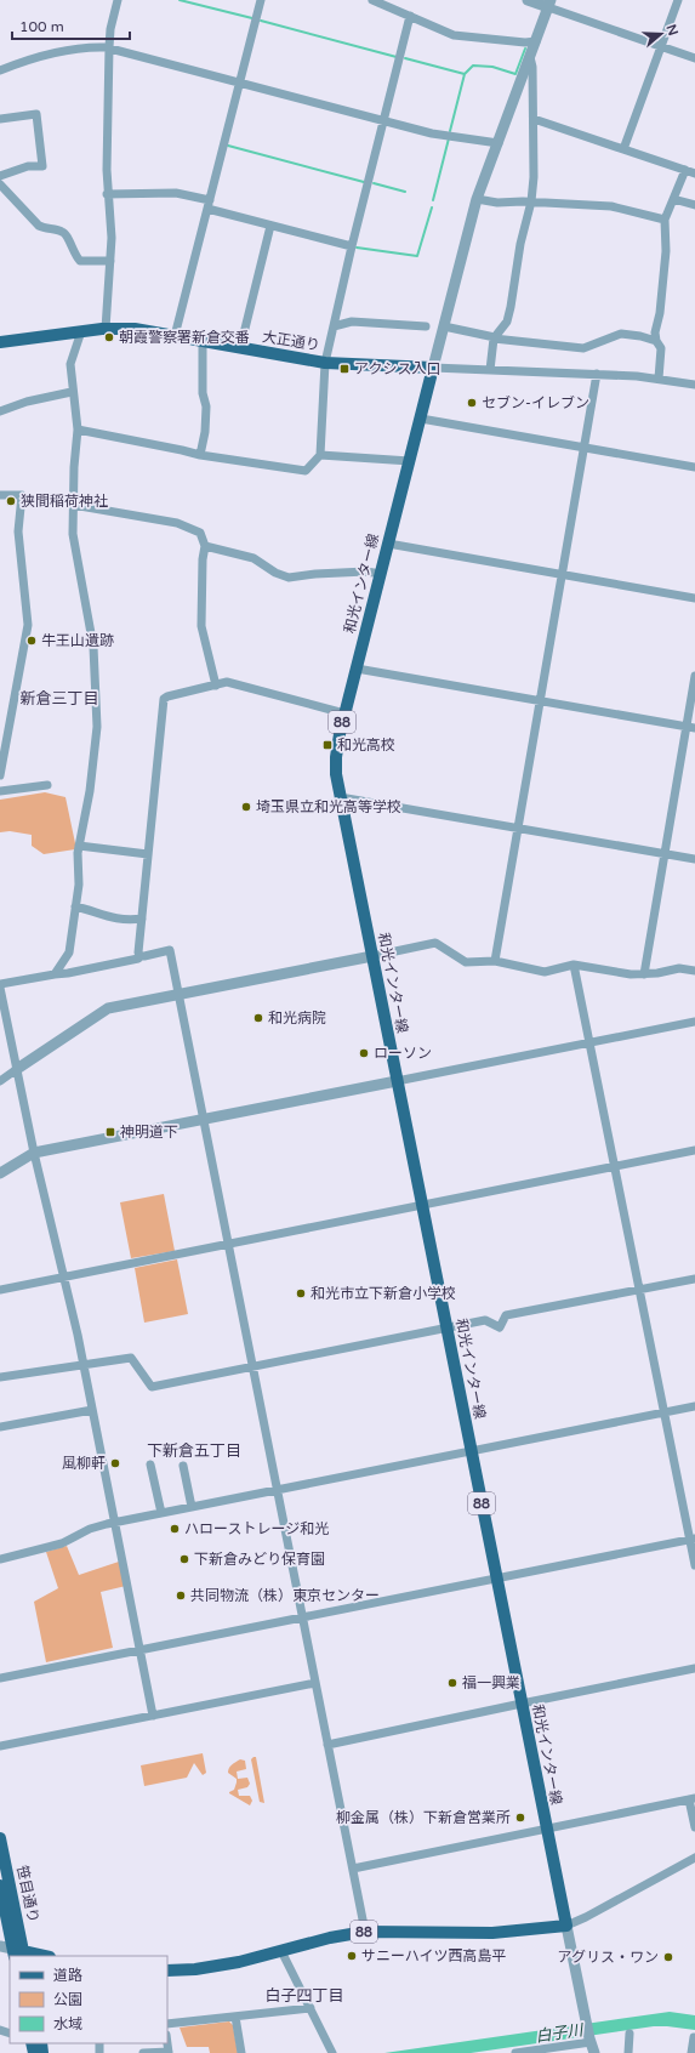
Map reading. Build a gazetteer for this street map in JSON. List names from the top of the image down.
{
  "streets": {
    "main road": [
      "大正通り",
      "和光インター線",
      "88",
      "笹目通り"
    ]
  },
  "crossings": [
    ["大正通り", "和光インター線"],
    ["和光インター線", "88"]
  ],
  "districts": ["新倉三丁目", "下新倉五丁目", "白子四丁目"],
  "water": ["白子川"],
  "places": {
    "other": [
      "朝霞警察署新倉交番",
      "セブン-イレブン",
      "狭間稲荷神社",
      "牛王山遺跡",
      "埼玉県立和光高等学校",
      "和光病院",
      "ローソン",
      "和光市立下新倉小学校",
      "風柳軒",
      "ハローストレージ和光",
      "下新倉みどり保育園",
      "共同物流（株）東京センター",
      "福一興業",
      "柳金属（株）下新倉営業所",
      "サニーハイツ西高島平",
      "アグリス・ワン"
    ],
    "transit": ["アクシス入口", "和光高校", "神明道下"]
  },
  "legend": ["道路", "公園", "水域"],
  "scale_bar": "100 m",
  "north": "right"
}
